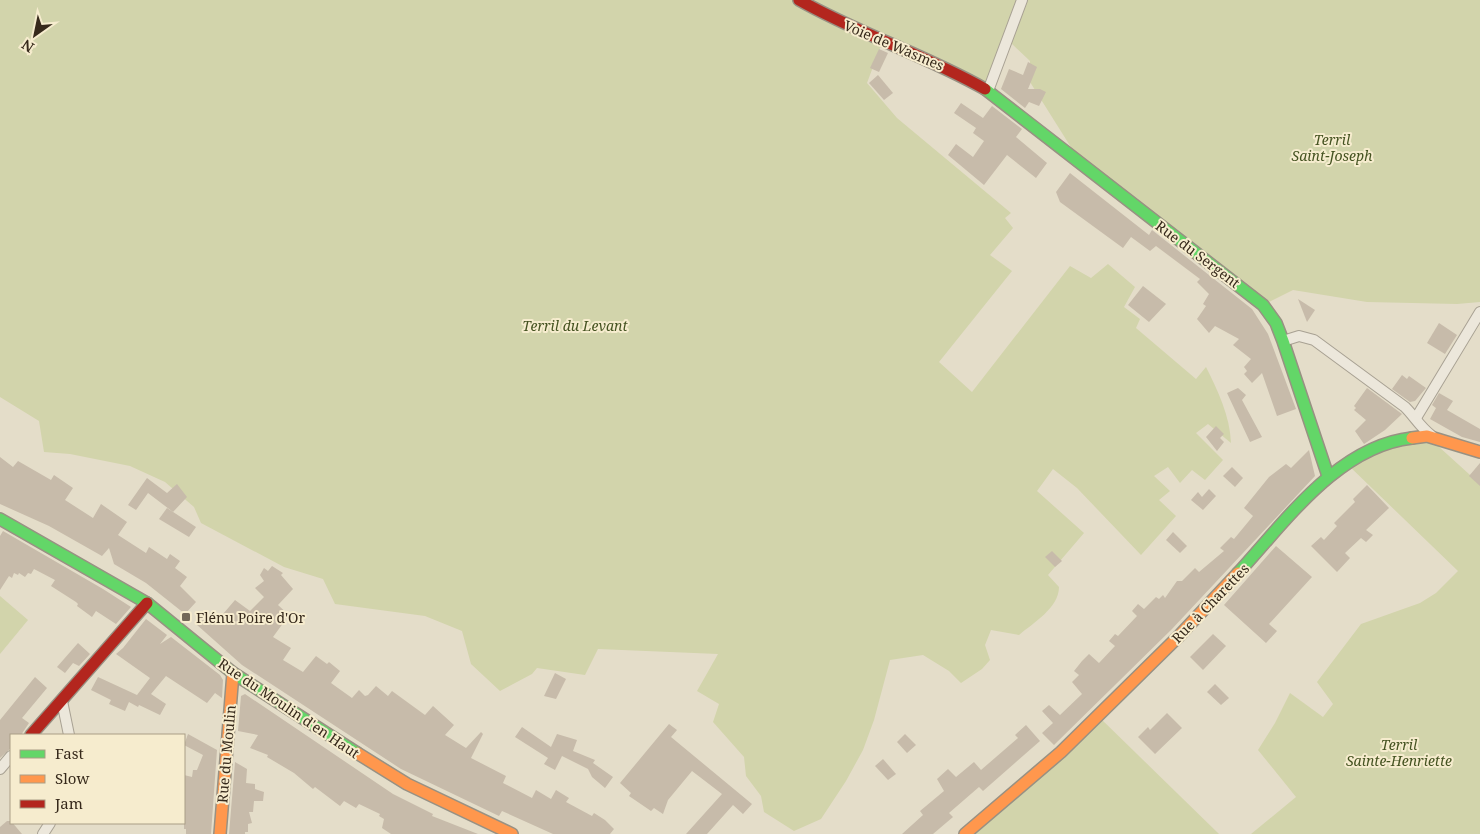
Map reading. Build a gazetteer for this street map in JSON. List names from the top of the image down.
{
  "streets": {
    "street": [
      "Voie de Wasmes",
      "Rue du Sergent",
      "Rue à Charettes",
      "Rue du Moulin d'en Haut",
      "Rue du Moulin"
    ]
  },
  "crossings": [
    ["Voie de Wasmes", "Rue du Sergent"],
    ["Rue du Sergent", "Rue à Charettes"],
    ["Rue du Moulin d'en Haut", "Rue du Moulin"]
  ],
  "parks": ["Terril Saint-Joseph", "Terril du Levant", "Terril Sainte-Henriette"],
  "places": {
    "transit": ["Flénu Poire d'Or"]
  },
  "legend": ["Fast", "Slow", "Jam"],
  "north": "bottom left"
}
